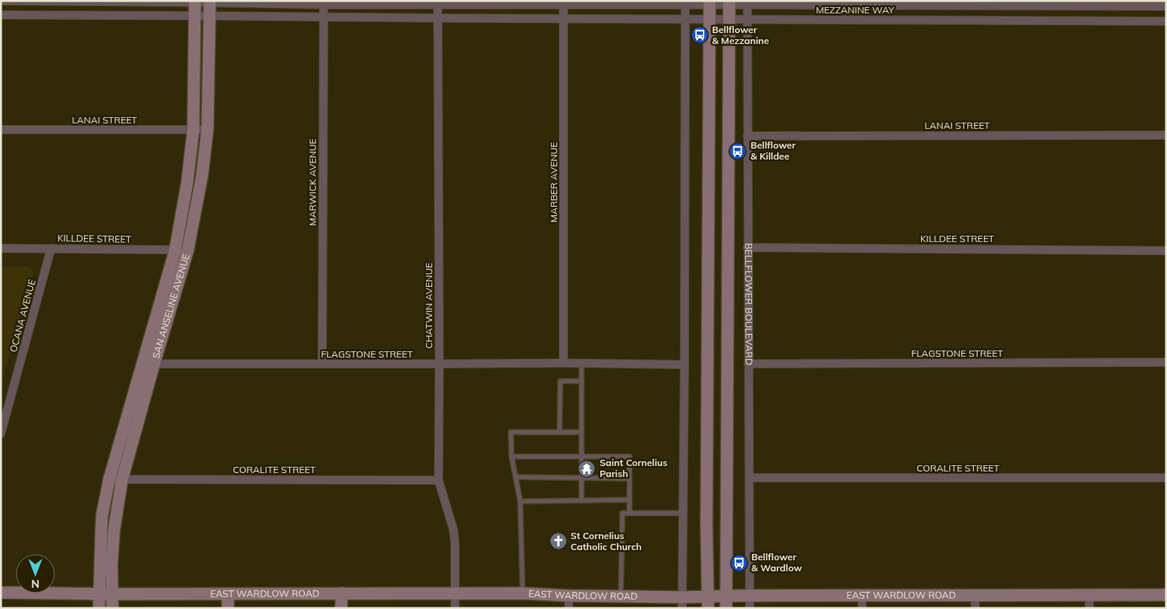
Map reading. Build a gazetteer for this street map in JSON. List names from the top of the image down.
{
  "streets": {
    "main road": ["SAN ANSELINE AVENUE", "EAST WARDLOW ROAD"],
    "street": [
      "MEZZANINE WAY",
      "LANAI STREET",
      "MARWICK AVENUE",
      "MARBER AVENUE",
      "KILLDEE STREET",
      "BELLFLOWER BOULEVARD",
      "CHATWIN AVENUE",
      "OCANA AVENUE",
      "FLAGSTONE STREET",
      "CORALITE STREET"
    ]
  },
  "crossings": [
    ["MEZZANINE WAY", "MARWICK AVENUE"],
    ["MEZZANINE WAY", "MARBER AVENUE"],
    ["MEZZANINE WAY", "BELLFLOWER BOULEVARD"],
    ["MEZZANINE WAY", "CHATWIN AVENUE"],
    ["MEZZANINE WAY", "SAN ANSELINE AVENUE"],
    ["LANAI STREET", "BELLFLOWER BOULEVARD"],
    ["LANAI STREET", "SAN ANSELINE AVENUE"],
    ["MARWICK AVENUE", "FLAGSTONE STREET"],
    ["MARBER AVENUE", "FLAGSTONE STREET"],
    ["KILLDEE STREET", "BELLFLOWER BOULEVARD"],
    ["KILLDEE STREET", "SAN ANSELINE AVENUE"],
    ["KILLDEE STREET", "OCANA AVENUE"],
    ["BELLFLOWER BOULEVARD", "FLAGSTONE STREET"],
    ["BELLFLOWER BOULEVARD", "CORALITE STREET"],
    ["BELLFLOWER BOULEVARD", "EAST WARDLOW ROAD"],
    ["CHATWIN AVENUE", "FLAGSTONE STREET"],
    ["CHATWIN AVENUE", "CORALITE STREET"],
    ["CHATWIN AVENUE", "EAST WARDLOW ROAD"],
    ["SAN ANSELINE AVENUE", "FLAGSTONE STREET"],
    ["SAN ANSELINE AVENUE", "CORALITE STREET"],
    ["SAN ANSELINE AVENUE", "EAST WARDLOW ROAD"]
  ],
  "places": {
    "bus stop": ["Bellflower & Mezzanine", "Bellflower & Killdee", "Bellflower & Wardlow"],
    "temple": ["Saint Cornelius Parish"],
    "church": ["St Cornelius Catholic Church"]
  },
  "north": "bottom"
}
